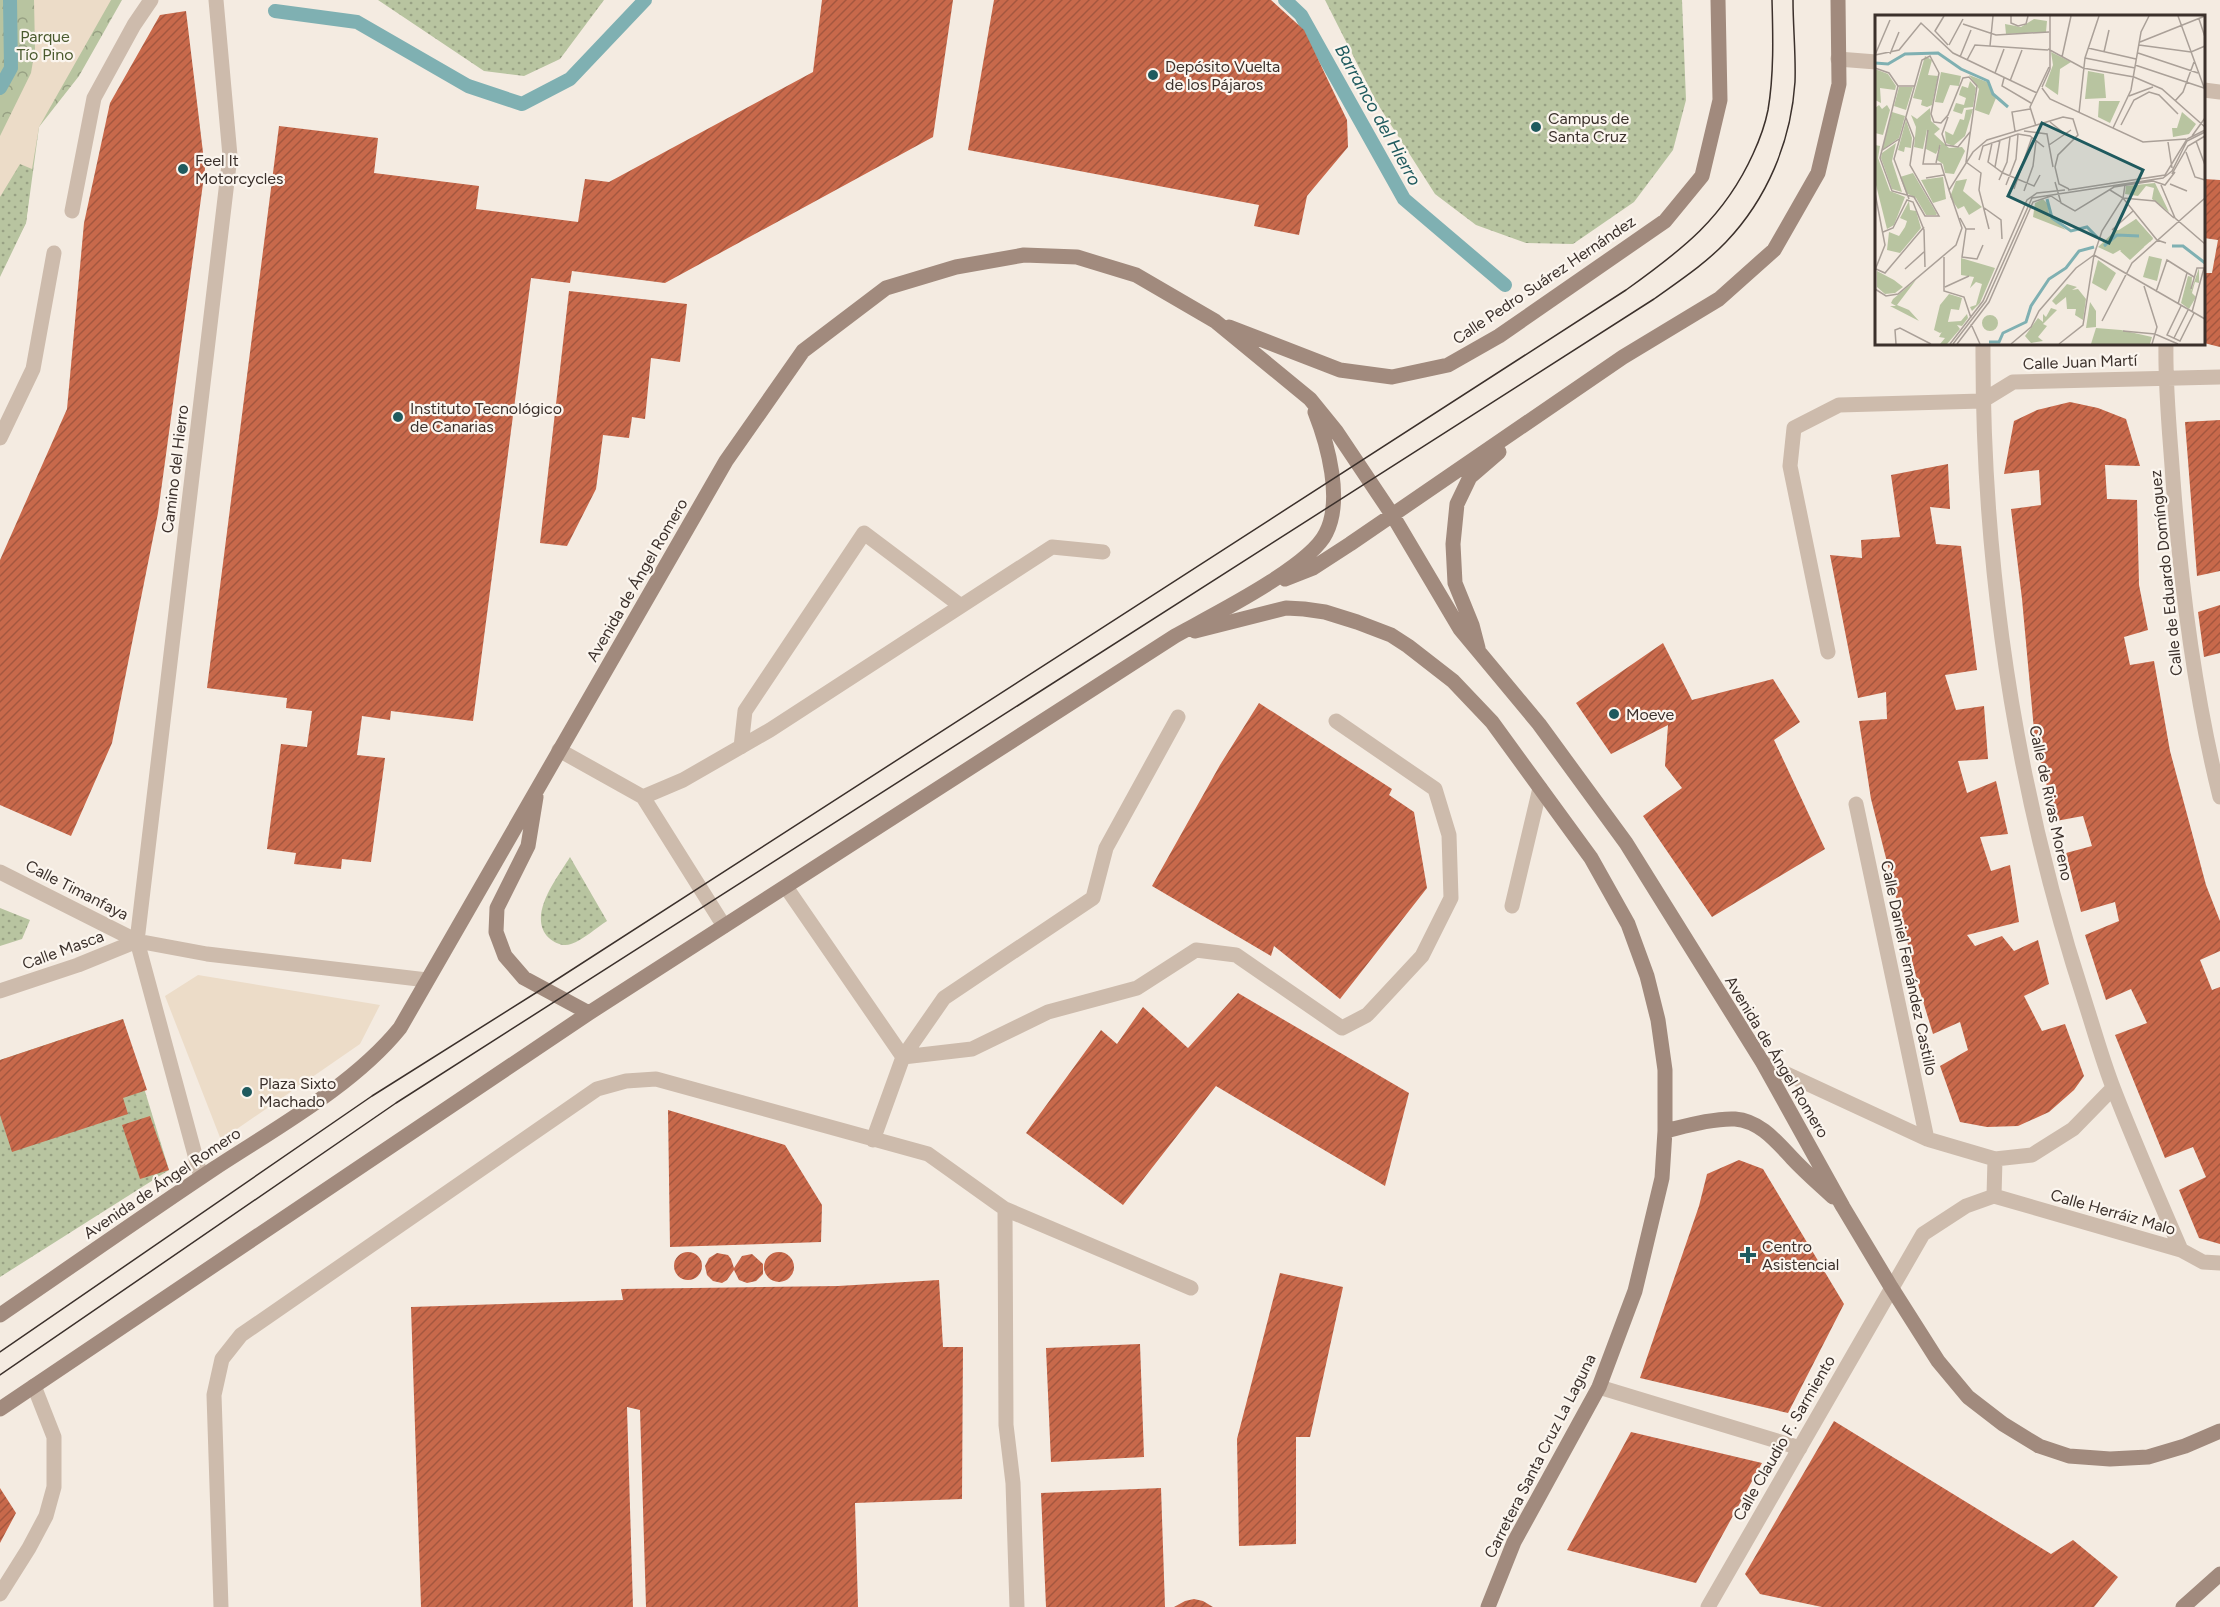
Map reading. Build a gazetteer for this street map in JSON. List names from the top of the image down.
{
  "streets": {
    "main road": ["Calle Pedro Suárez Hernández", "Avenida de Ángel Romero", "Carretera Santa Cruz La Laguna"],
    "street": [
      "Calle Juan Martí",
      "Camino del Hierro",
      "Calle de Eduardo Domínguez",
      "Calle de Rivas Moreno",
      "Calle Timanfaya",
      "Calle Masca",
      "Calle Daniel Fernández Castillo",
      "Calle Herráiz Malo",
      "Calle Claudio F. Sarmiento"
    ]
  },
  "crossings": [
    ["Calle Pedro Suárez Hernández", "Avenida de Ángel Romero"],
    ["Calle Juan Martí", "Calle de Eduardo Domínguez"],
    ["Calle Juan Martí", "Calle de Rivas Moreno"],
    ["Camino del Hierro", "Calle Timanfaya"],
    ["Camino del Hierro", "Calle Masca"],
    ["Avenida de Ángel Romero", "Calle Timanfaya"],
    ["Avenida de Ángel Romero", "Calle Claudio F. Sarmiento"],
    ["Calle de Rivas Moreno", "Calle Herráiz Malo"],
    ["Calle Timanfaya", "Calle Masca"],
    ["Calle Herráiz Malo", "Calle Claudio F. Sarmiento"]
  ],
  "water": ["Barranco del Hierro"],
  "parks": ["Parque Tío Pino"],
  "places": {
    "other": [
      "Depósito Vuelta de los Pájaros",
      "Campus de Santa Cruz",
      "Feel It Motorcycles",
      "Instituto Tecnológico de Canarias",
      "Moeve",
      "Plaza Sixto Machado"
    ],
    "health": ["Centro Asistencial"]
  }
}
